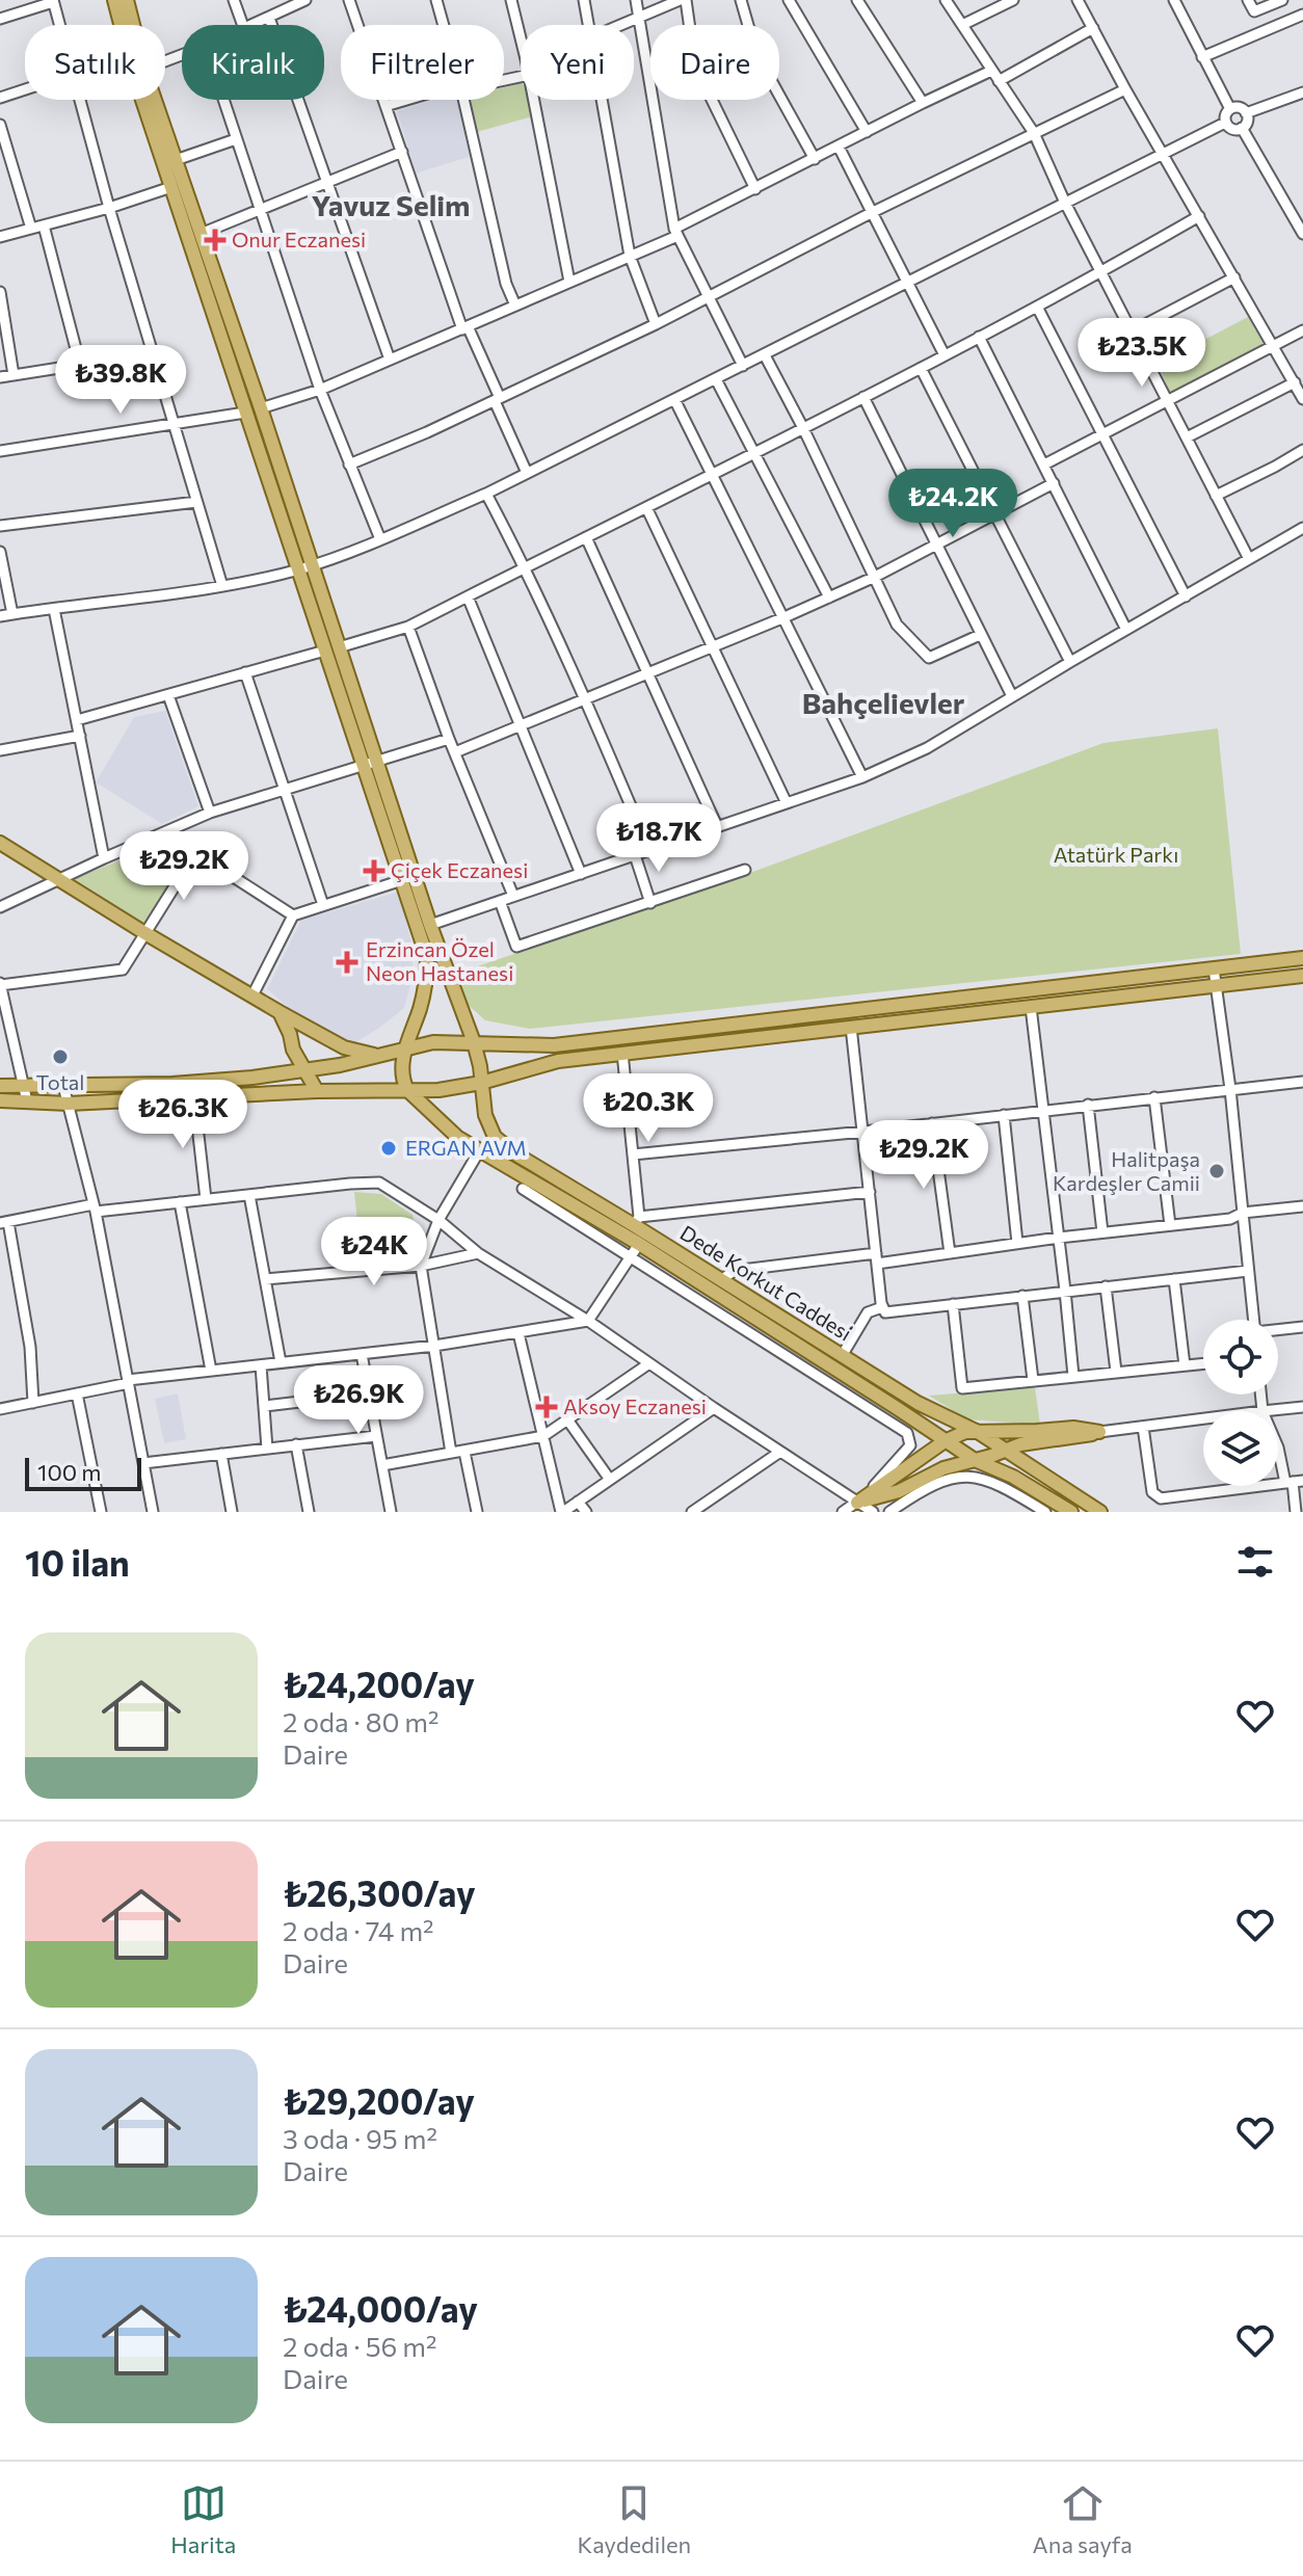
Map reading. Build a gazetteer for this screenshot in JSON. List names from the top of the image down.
{
  "streets": {
    "main road": ["Dede Korkut Caddesi"]
  },
  "districts": ["Yavuz Selim", "Bahçelievler"],
  "parks": ["Atatürk Parkı"],
  "places": {
    "health": [
      "Onur Eczanesi",
      "Çiçek Eczanesi",
      "Erzincan Özel Neon Hastanesi",
      "Aksoy Eczanesi"
    ],
    "other": ["Total", "ERGAN AVM", "Halitpaşa Kardeşler Camii"]
  },
  "scale_bar": "100 m",
  "page": {
    "chip": [
      "Satılık",
      "Kiralık",
      "Filtreler",
      "Yeni",
      "Daire"
    ],
    "price": [
      "₺23.5K",
      "₺39.8K",
      "₺24.2K",
      "₺18.7K",
      "₺29.2K",
      "₺20.3K",
      "₺26.3K",
      "₺29.2K",
      "₺24K",
      "₺26.9K"
    ],
    "scale": "100 m",
    "heading": "10 ilan",
    "list": [
      {
        "name": "₺24,200/ay",
        "note": "2 oda · 80 m² · Daire"
      },
      {
        "name": "₺26,300/ay",
        "note": "2 oda · 74 m² · Daire"
      },
      {
        "name": "₺29,200/ay",
        "note": "3 oda · 95 m² · Daire"
      },
      {
        "name": "₺24,000/ay",
        "note": "2 oda · 56 m² · Daire"
      }
    ],
    "tabs": ["Harita", "Kaydedilen", "Ana sayfa"]
  }
}
